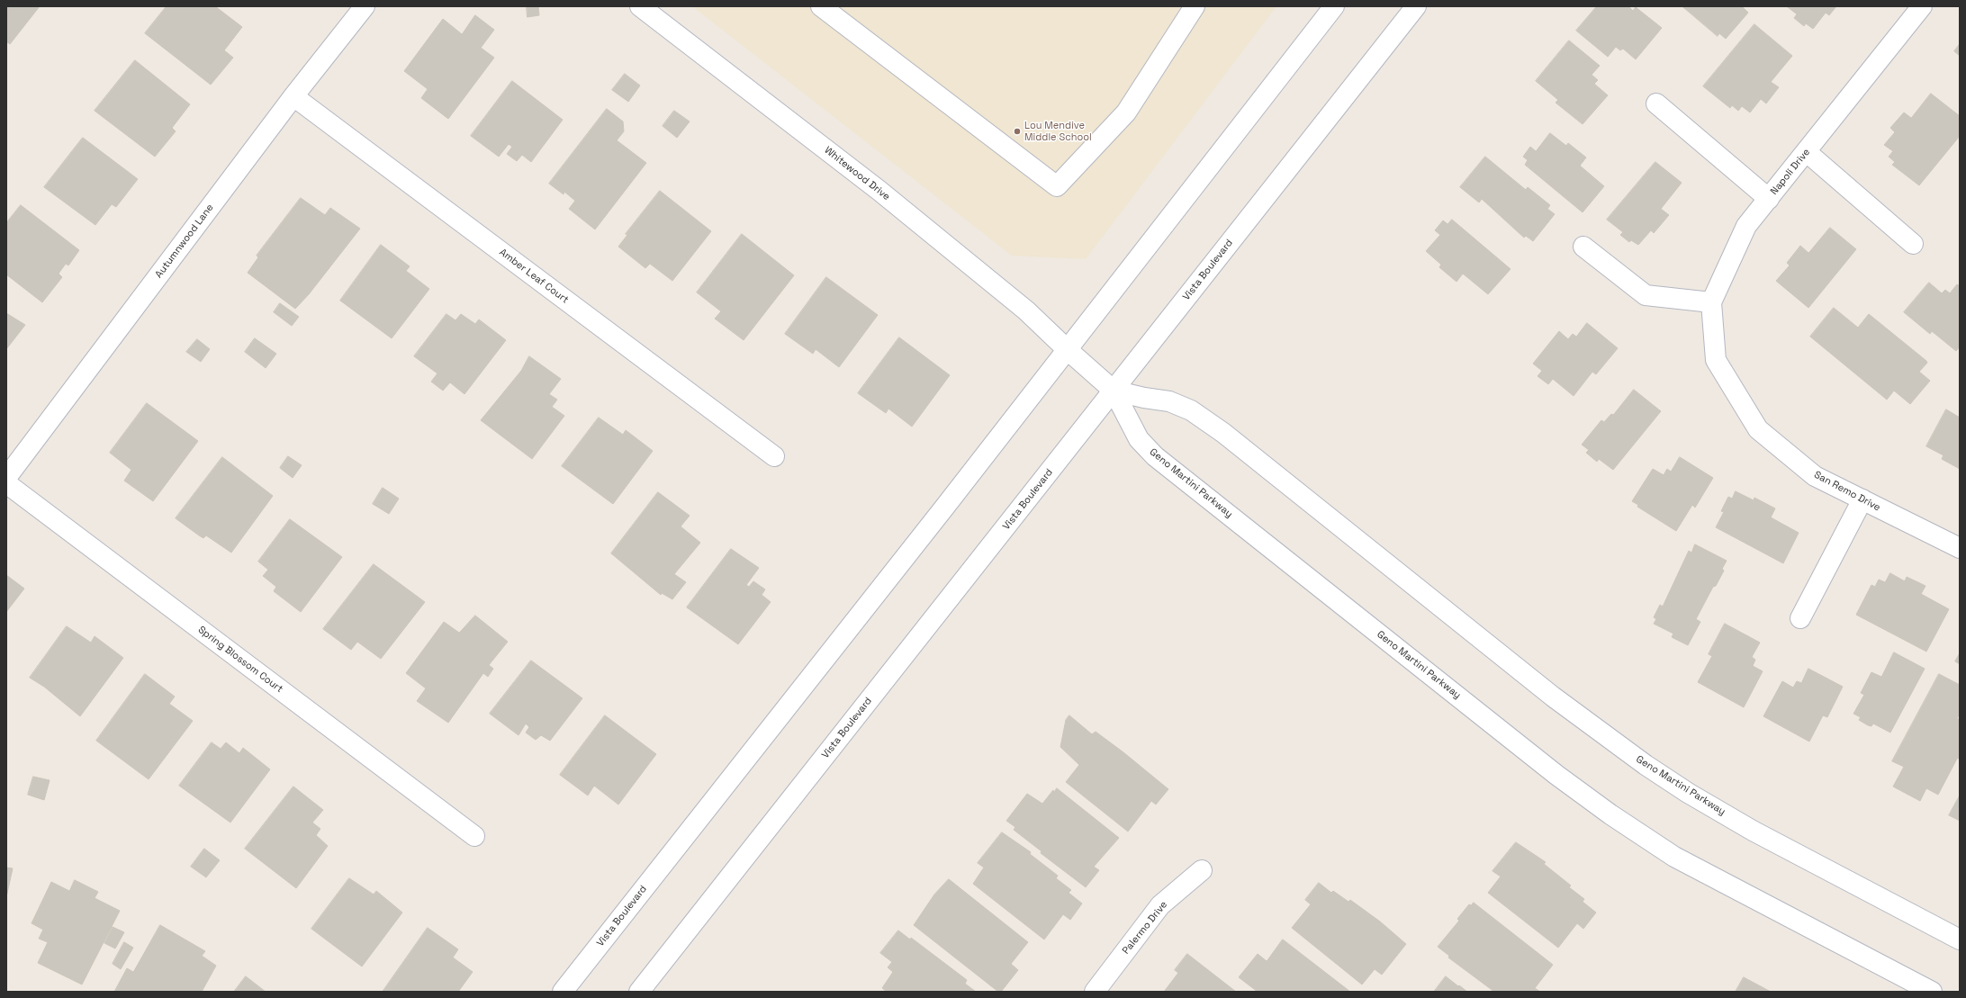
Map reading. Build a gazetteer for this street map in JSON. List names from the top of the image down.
{
  "streets": {
    "street": [
      "Napoli Drive",
      "Whitewood Drive",
      "Autumnwood Lane",
      "Vista Boulevard",
      "Amber Leaf Court",
      "Geno Martini Parkway",
      "San Remo Drive",
      "Spring Blossom Court",
      "Palermo Drive"
    ]
  },
  "crossings": [
    ["Napoli Drive", "San Remo Drive"],
    ["Whitewood Drive", "Vista Boulevard"],
    ["Whitewood Drive", "Geno Martini Parkway"],
    ["Autumnwood Lane", "Amber Leaf Court"],
    ["Vista Boulevard", "Geno Martini Parkway"]
  ],
  "places": ["Lou Mendive Middle School"]
}
